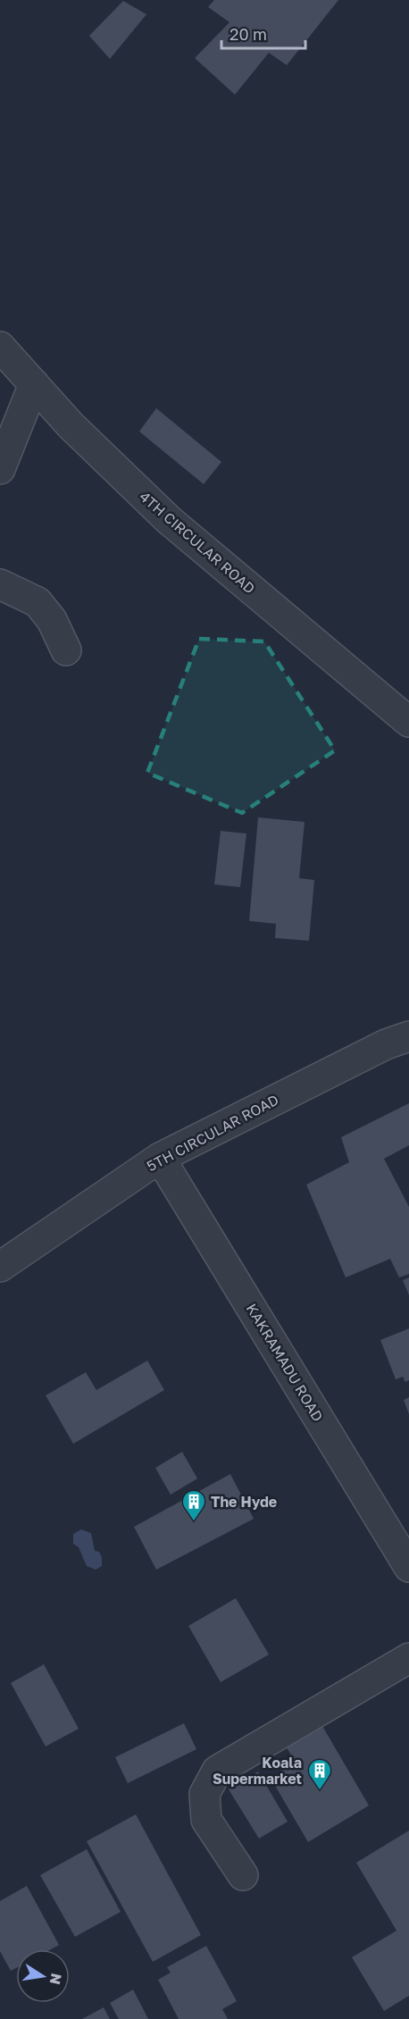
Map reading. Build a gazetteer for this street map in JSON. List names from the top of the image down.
{
  "streets": {
    "street": ["4TH CIRCULAR ROAD", "5TH CIRCULAR ROAD", "KAKRAMADU ROAD"]
  },
  "crossings": [
    ["5TH CIRCULAR ROAD", "KAKRAMADU ROAD"]
  ],
  "places": {
    "building": ["The Hyde", "Koala Supermarket"]
  },
  "scale_bar": "20 m",
  "north": "right"
}
